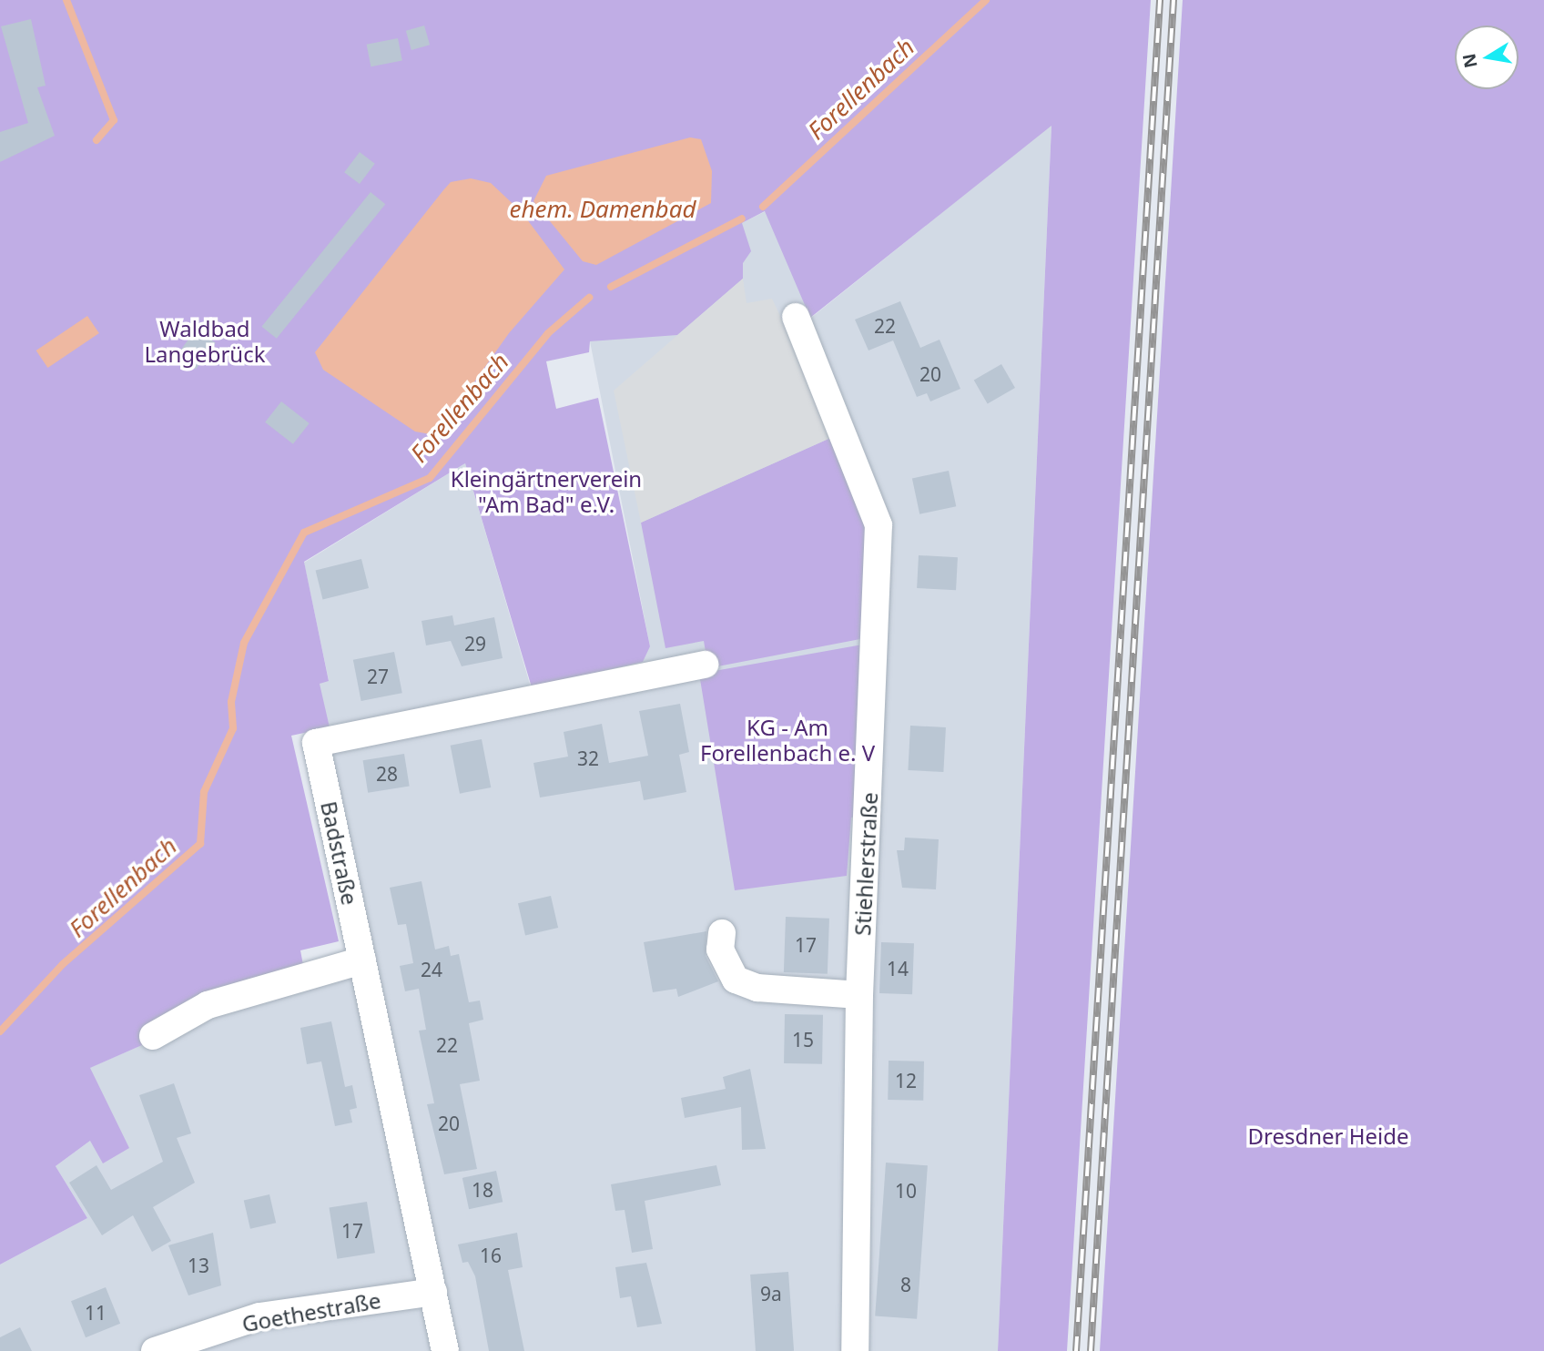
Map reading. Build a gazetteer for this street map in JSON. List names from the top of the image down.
{
  "streets": {
    "street": ["Badstraße", "Stiehlerstraße", "Goethestraße"]
  },
  "crossings": [
    ["Badstraße", "Goethestraße"]
  ],
  "water": ["Forellenbach", "ehem. Damenbad"],
  "parks": [
    "Waldbad Langebrück",
    "Kleingärtnerverein \"Am Bad\" e.V.",
    "KG - Am Forellenbach e. V",
    "Dresdner Heide"
  ],
  "house_numbers": [
    "22",
    "20",
    "29",
    "27",
    "32",
    "28",
    "17",
    "14",
    "24",
    "15",
    "22",
    "12",
    "20",
    "18",
    "10",
    "17",
    "16",
    "13",
    "8",
    "9a",
    "11"
  ],
  "north": "left"
}
